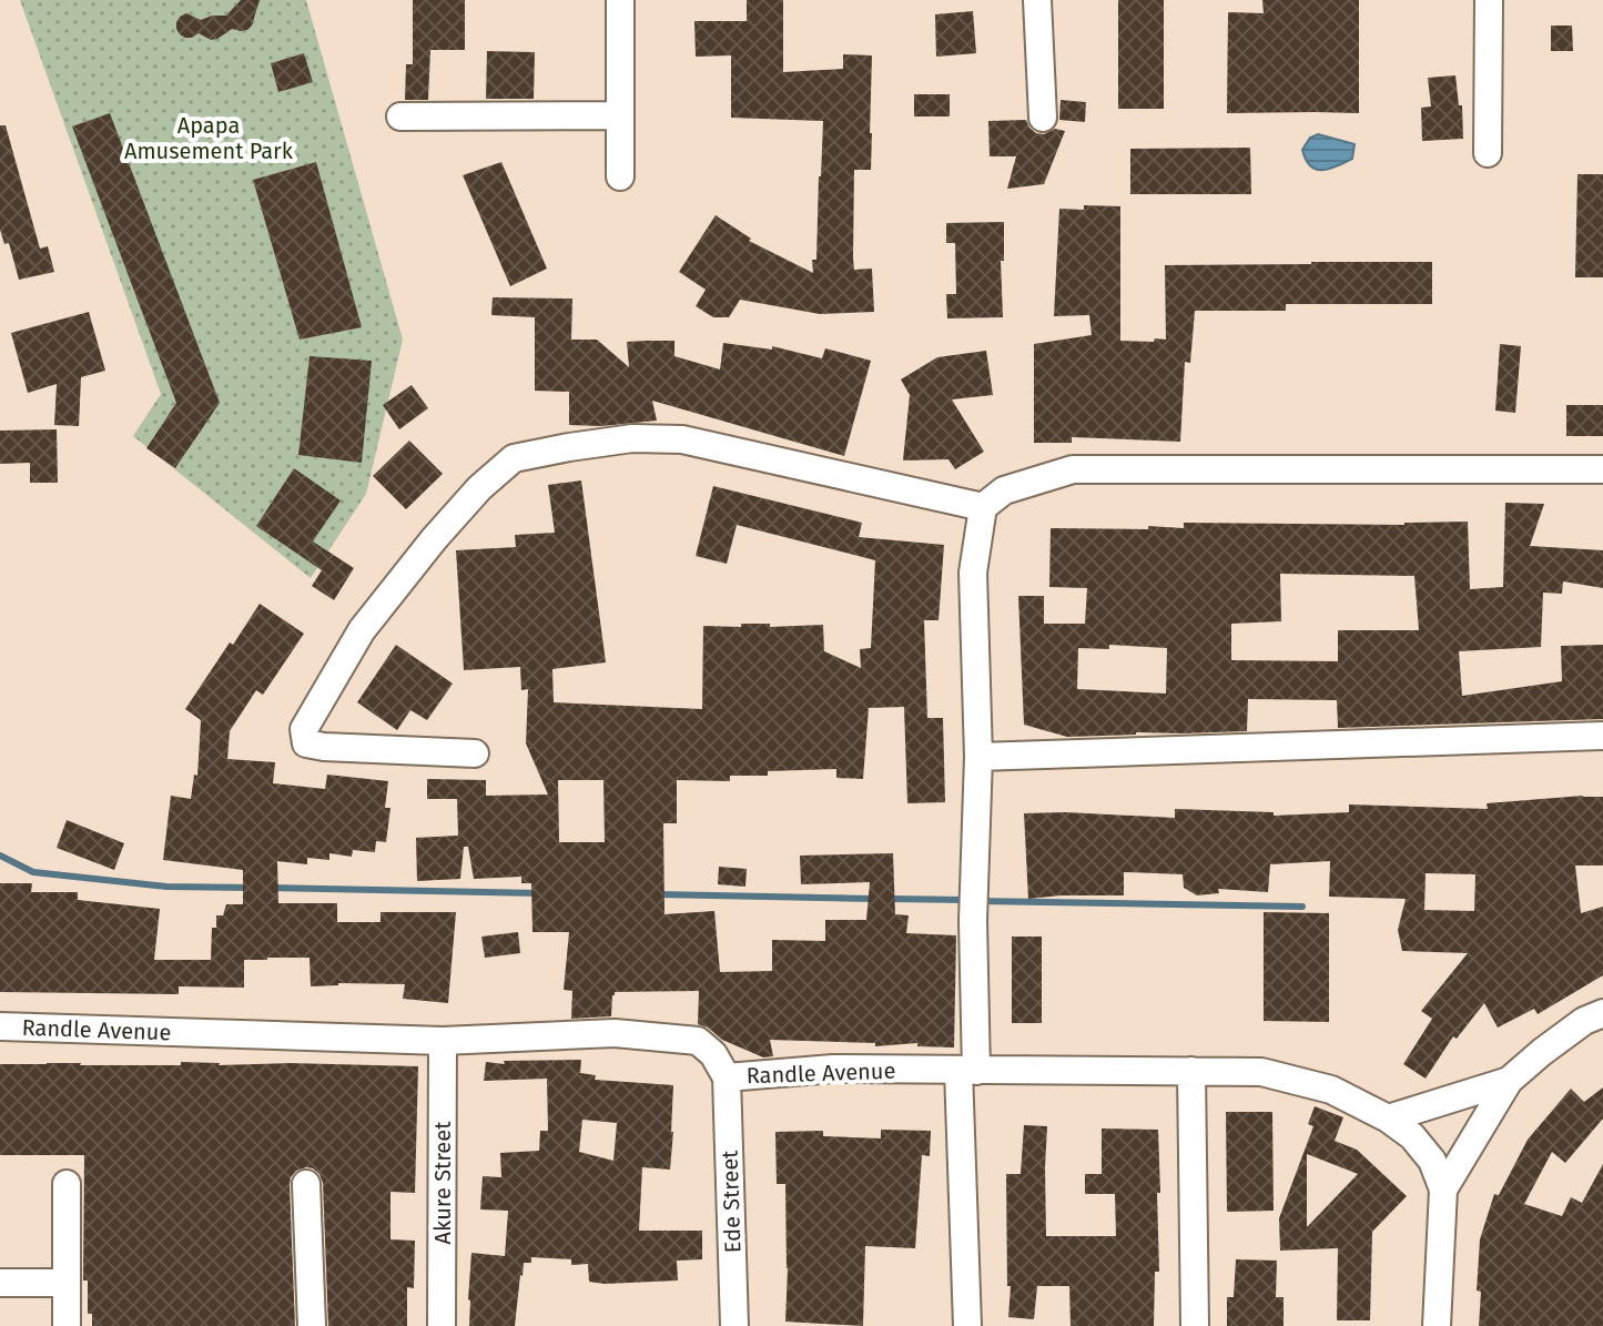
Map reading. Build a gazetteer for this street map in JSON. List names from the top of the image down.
{
  "streets": {
    "street": ["Randle Avenue", "Akure Street", "Ede Street"]
  },
  "crossings": [
    ["Randle Avenue", "Akure Street"],
    ["Randle Avenue", "Ede Street"]
  ],
  "parks": ["Apapa Amusement Park"]
}
